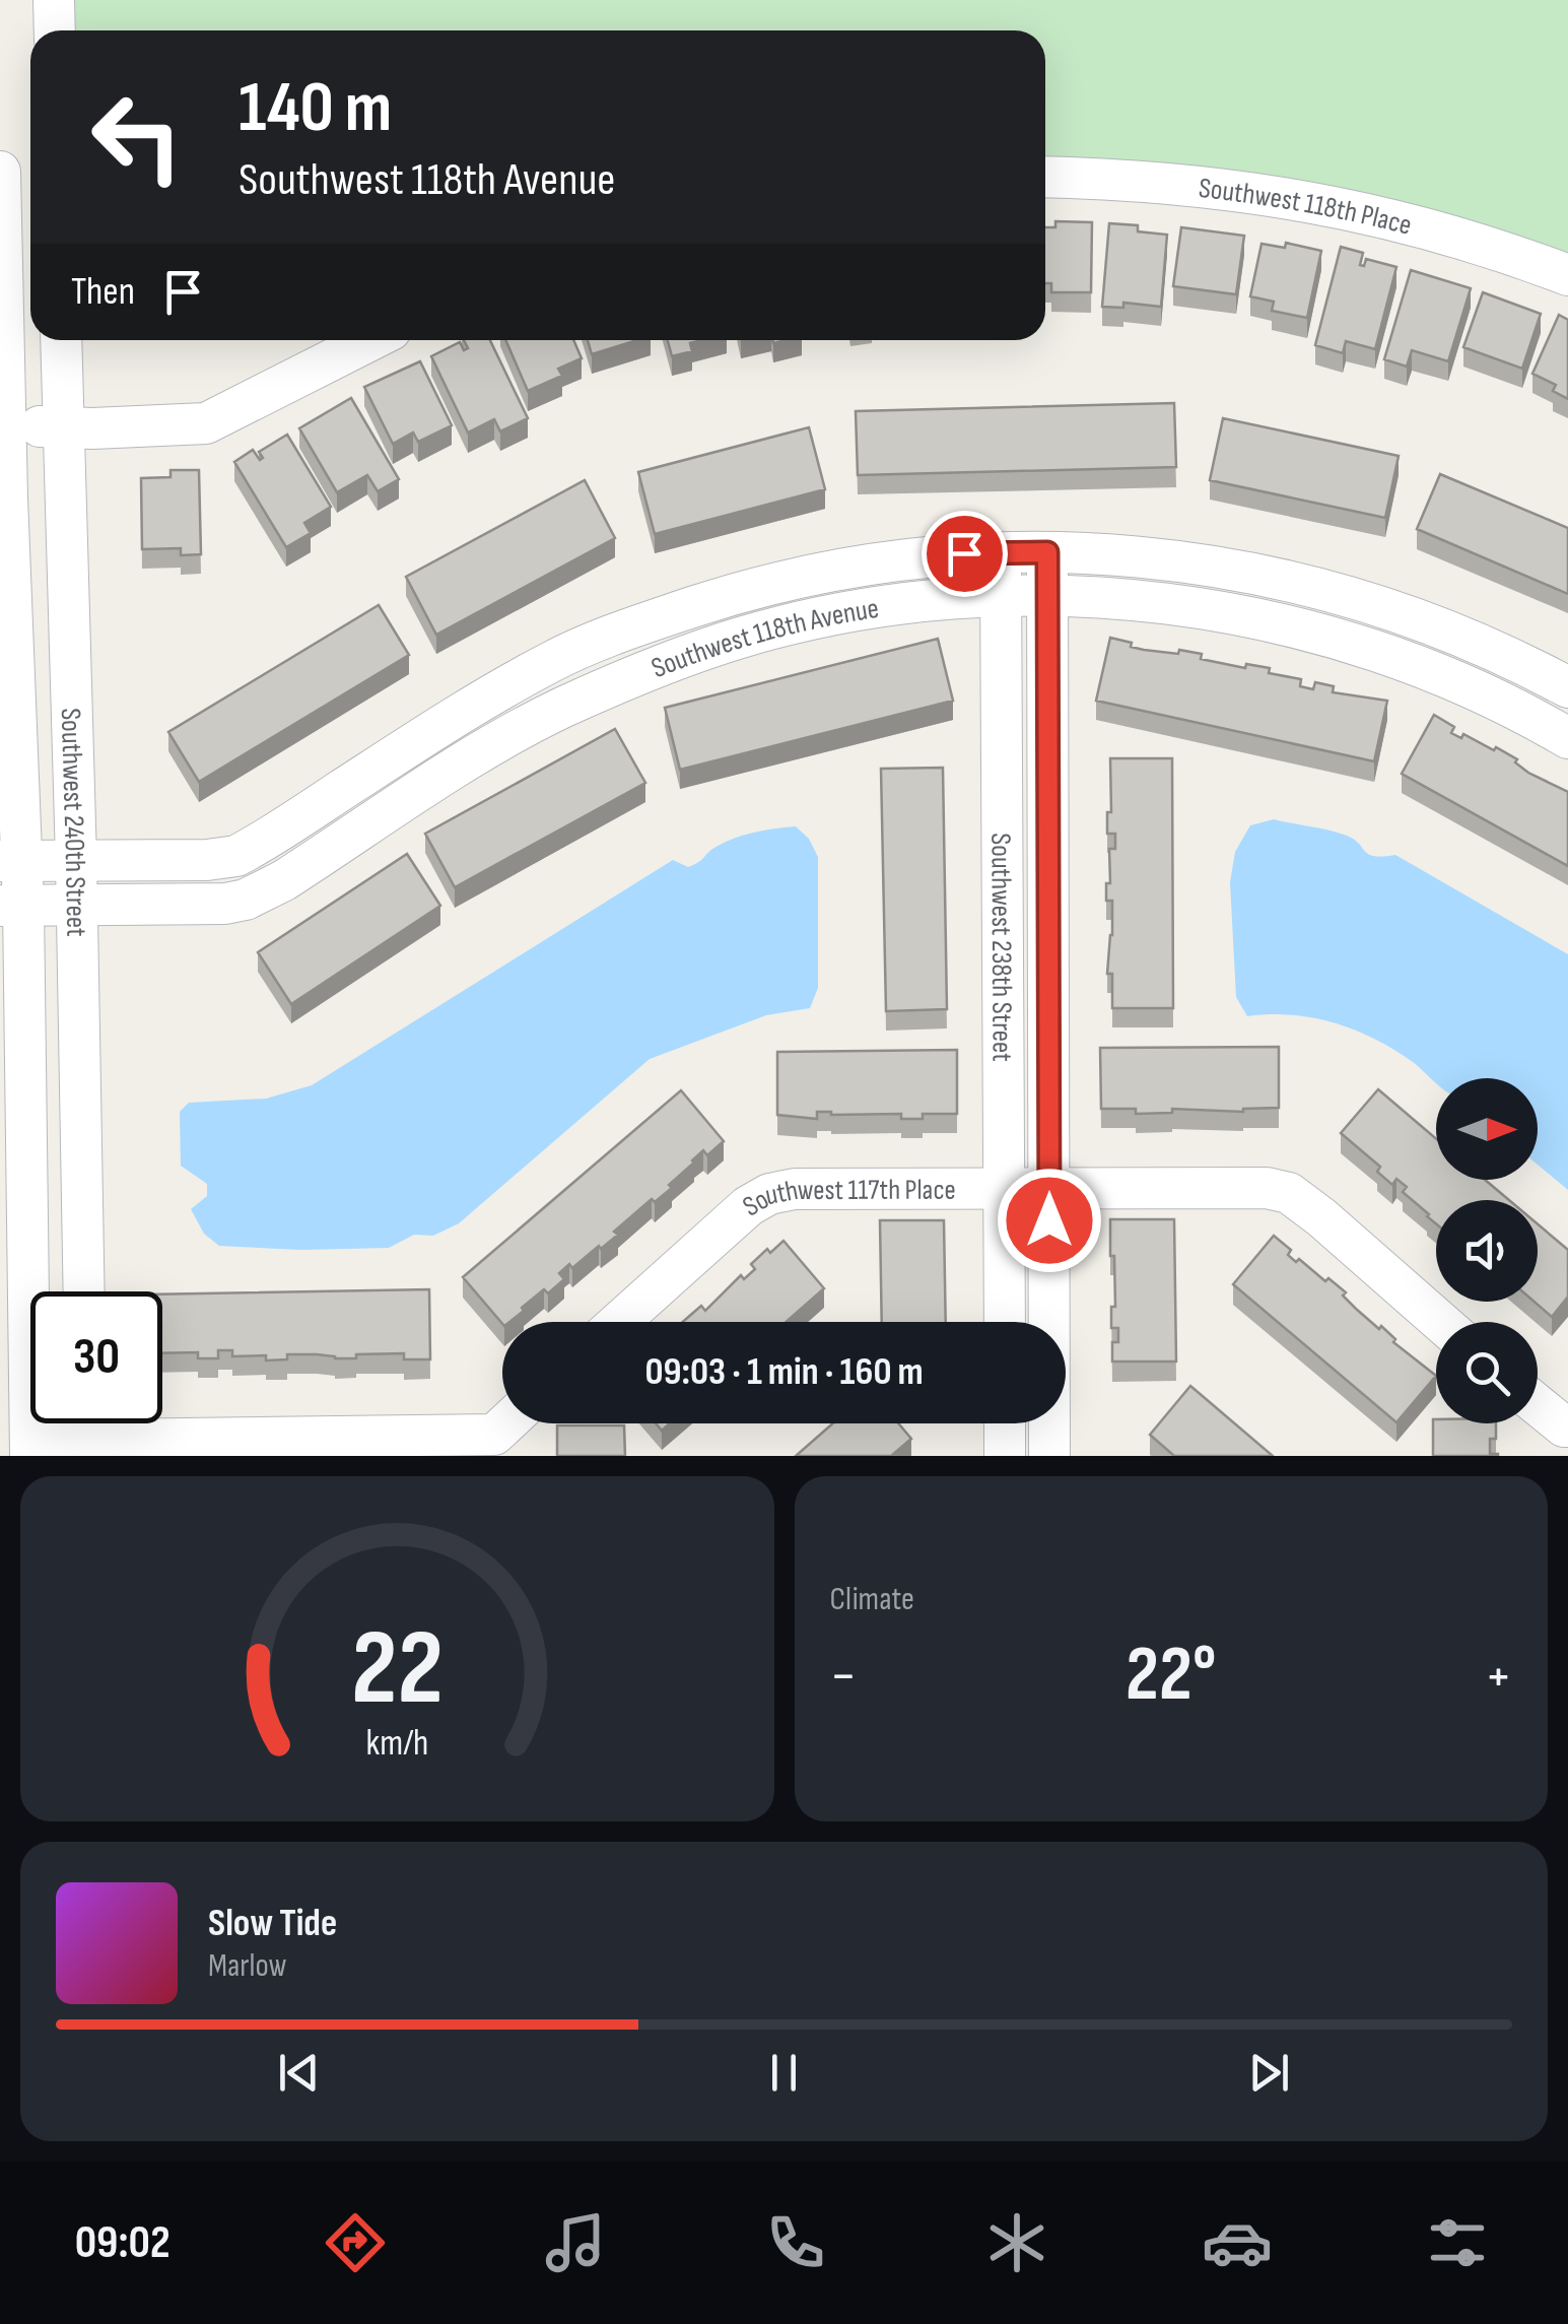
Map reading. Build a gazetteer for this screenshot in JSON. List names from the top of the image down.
{
  "streets": {
    "street": [
      "Southwest 118th Place",
      "Southwest 118th Avenue",
      "Southwest 240th Street",
      "Southwest 238th Street",
      "Southwest 117th Place"
    ]
  },
  "crossings": [
    ["Southwest 118th Avenue", "Southwest 240th Street"],
    ["Southwest 118th Avenue", "Southwest 238th Street"],
    ["Southwest 238th Street", "Southwest 117th Place"]
  ],
  "north": "right",
  "page": {
    "turn": ["140 m", "Southwest 118th Avenue"],
    "then": "Then",
    "limit": "30",
    "trip": "09:03 · 1 min · 160 m",
    "tile": "Climate",
    "heat": ["−", "22°", "+"],
    "song": ["Slow Tide", "Marlow"],
    "tabs": "09:02",
    "gauge": ["22", "km/h"]
  }
}
